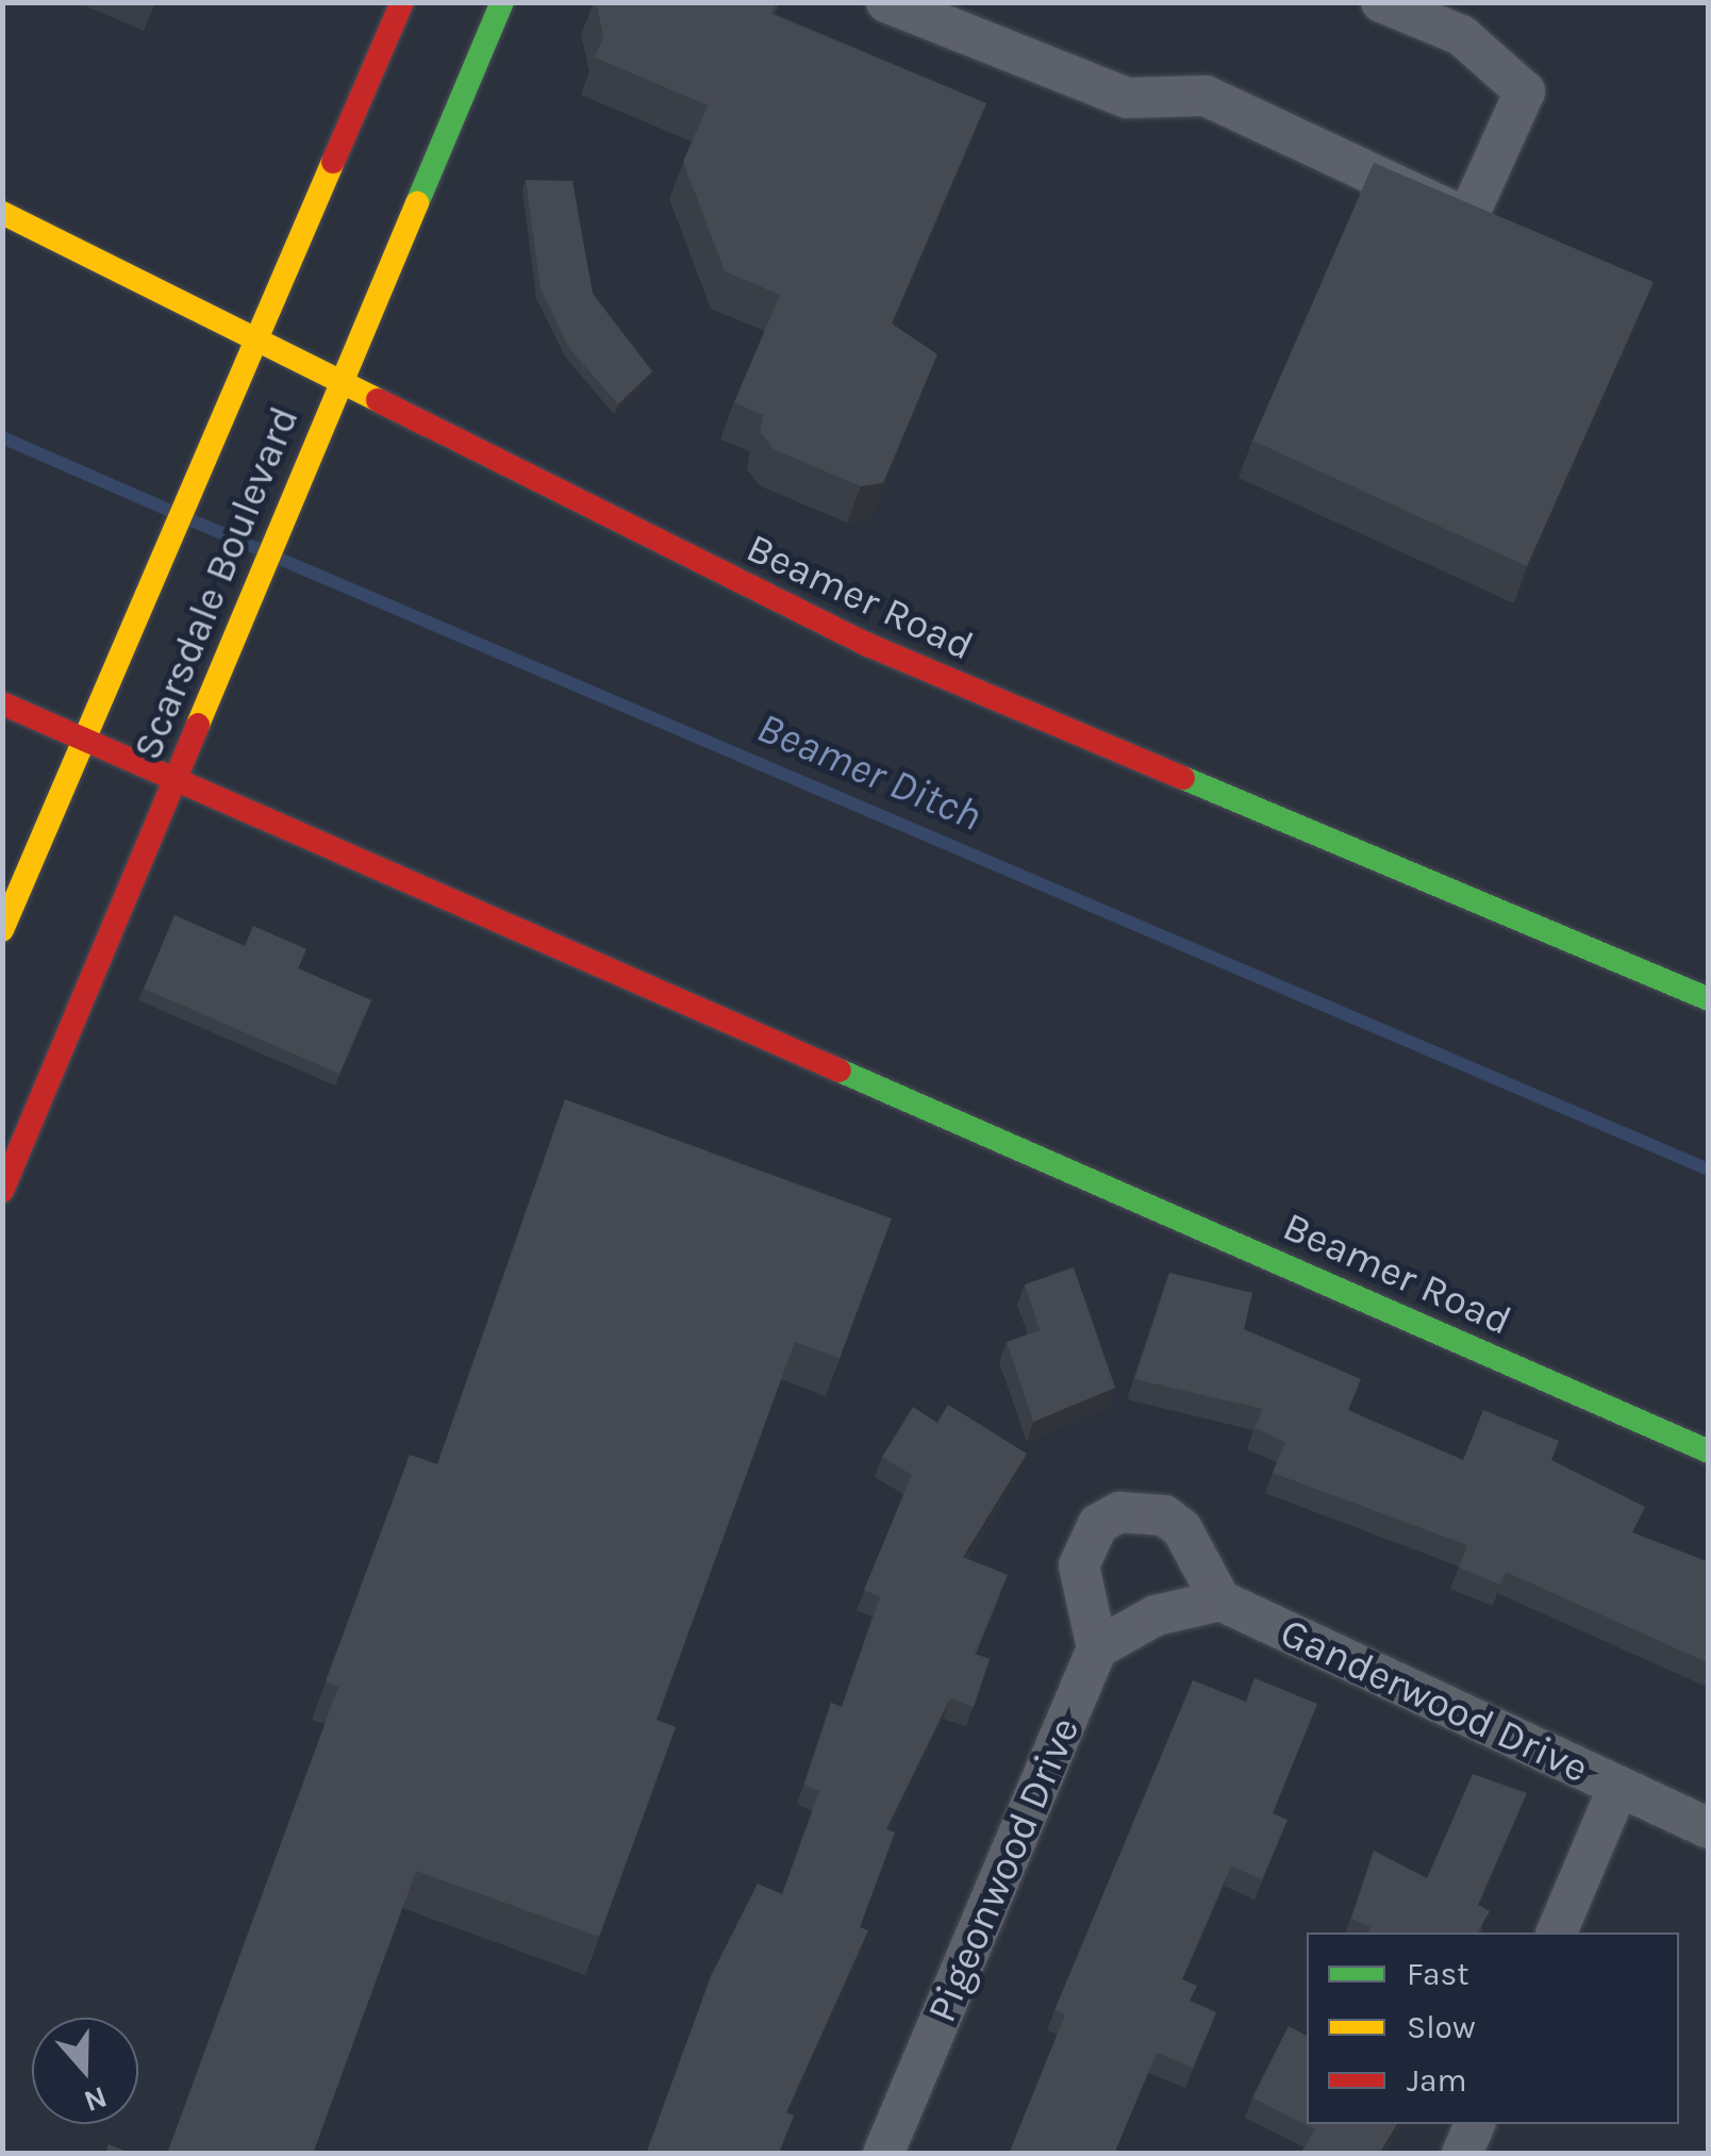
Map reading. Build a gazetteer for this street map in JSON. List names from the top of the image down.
{
  "streets": {
    "main road": ["Scarsdale Boulevard", "Beamer Road"],
    "street": ["Ganderwood Drive", "Pigeonwood Drive"]
  },
  "crossings": [
    ["Scarsdale Boulevard", "Beamer Road"]
  ],
  "water": ["Beamer Ditch"],
  "legend": ["Fast", "Slow", "Jam"],
  "north": "bottom"
}
